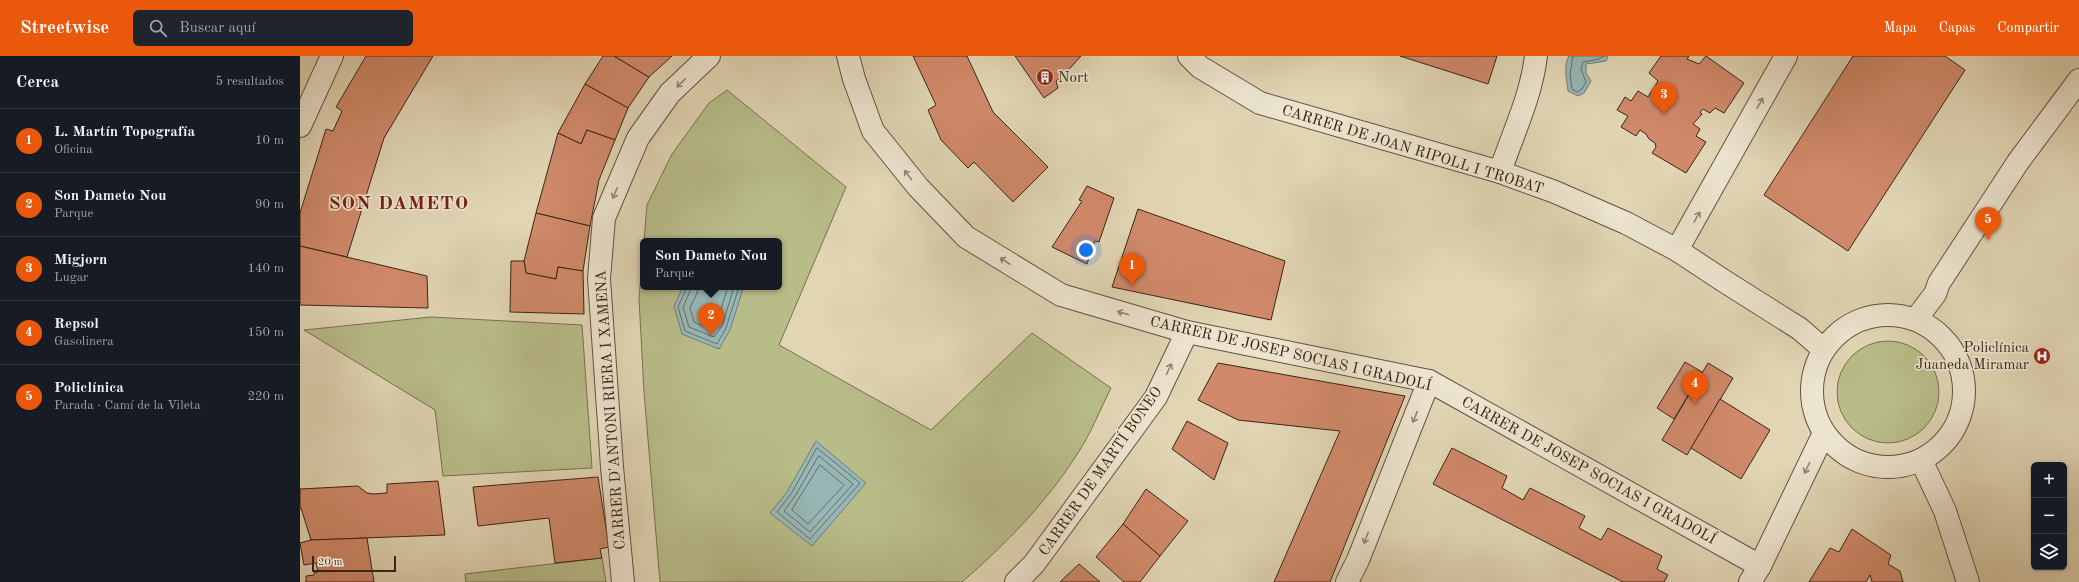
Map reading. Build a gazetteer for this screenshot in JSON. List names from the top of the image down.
{
  "streets": {
    "street": [
      "CARRER DE JOAN RIPOLL I TROBAT",
      "CARRER DE JOSEP SOCIAS I GRADOLÍ",
      "CARRER D'ANTONI RIERA I XAMENA",
      "CARRER DE MARTÍ BONEO"
    ]
  },
  "crossings": [
    ["CARRER DE JOSEP SOCIAS I GRADOLÍ", "CARRER DE MARTÍ BONEO"]
  ],
  "one_way": ["CARRER DE JOSEP SOCIAS I GRADOLÍ", "CARRER D'ANTONI RIERA I XAMENA", "CARRER DE MARTÍ BONEO"],
  "districts": ["SON DAMETO"],
  "places": {
    "building": ["Nort"],
    "hospital": ["Policlínica Juaneda Miramar"]
  },
  "scale_bar": "20 m",
  "page": {
    "header": "Streetwise",
    "search": "Buscar aquí",
    "nav": ["Mapa", "Capas", "Compartir"],
    "heading": ["Cerca", "5 resultados"],
    "pins": [
      "3",
      "5",
      "1",
      "2",
      "4"
    ],
    "list": [
      {
        "mark": "1",
        "name": "L. Martín Topografía",
        "note": "Oficina",
        "value": "10 m"
      },
      {
        "mark": "2",
        "name": "Son Dameto Nou",
        "note": "Parque",
        "value": "90 m"
      },
      {
        "mark": "3",
        "name": "Migjorn",
        "note": "Lugar",
        "value": "140 m"
      },
      {
        "mark": "4",
        "name": "Repsol",
        "note": "Gasolinera",
        "value": "150 m"
      },
      {
        "mark": "5",
        "name": "Policlínica",
        "note": "Parada · Camí de la Vileta",
        "value": "220 m"
      }
    ],
    "popup": ["Son Dameto Nou", "Parque"],
    "map_buttons": ["+", "−"],
    "scale": "20 m"
  }
}
